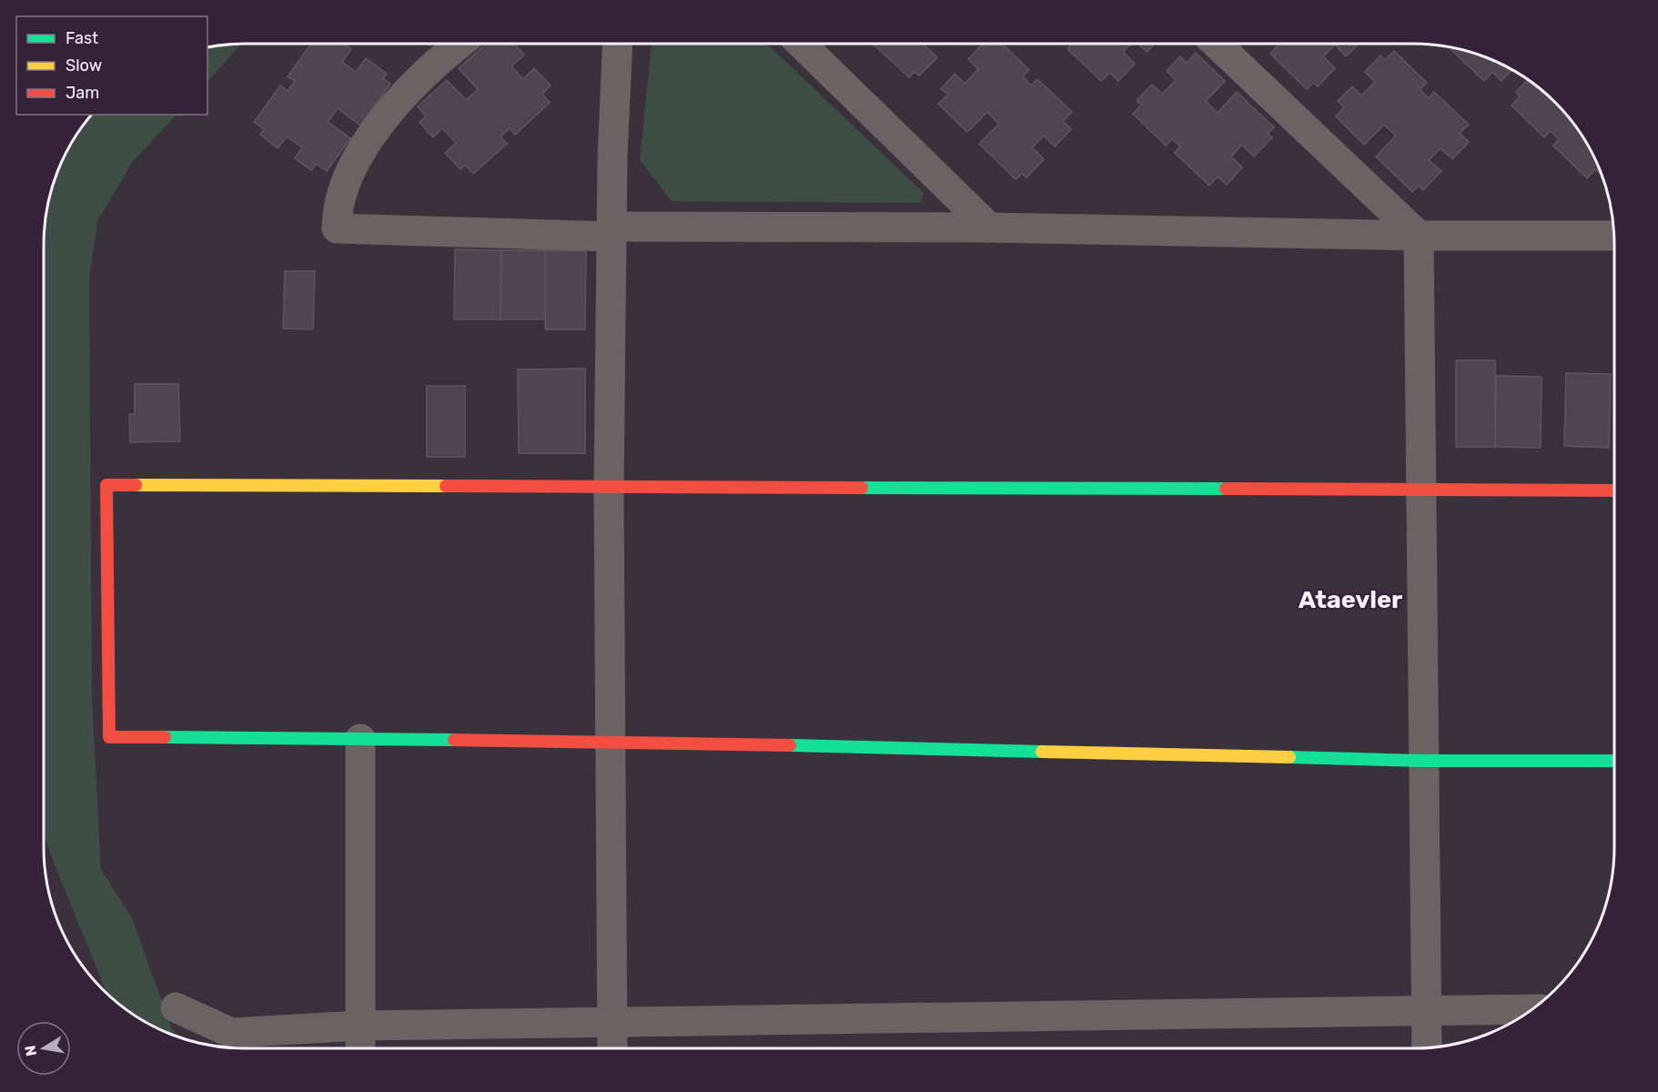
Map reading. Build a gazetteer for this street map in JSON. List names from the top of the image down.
{
  "districts": ["Ataevler"],
  "legend": ["Fast", "Slow", "Jam"],
  "north": "left"
}
